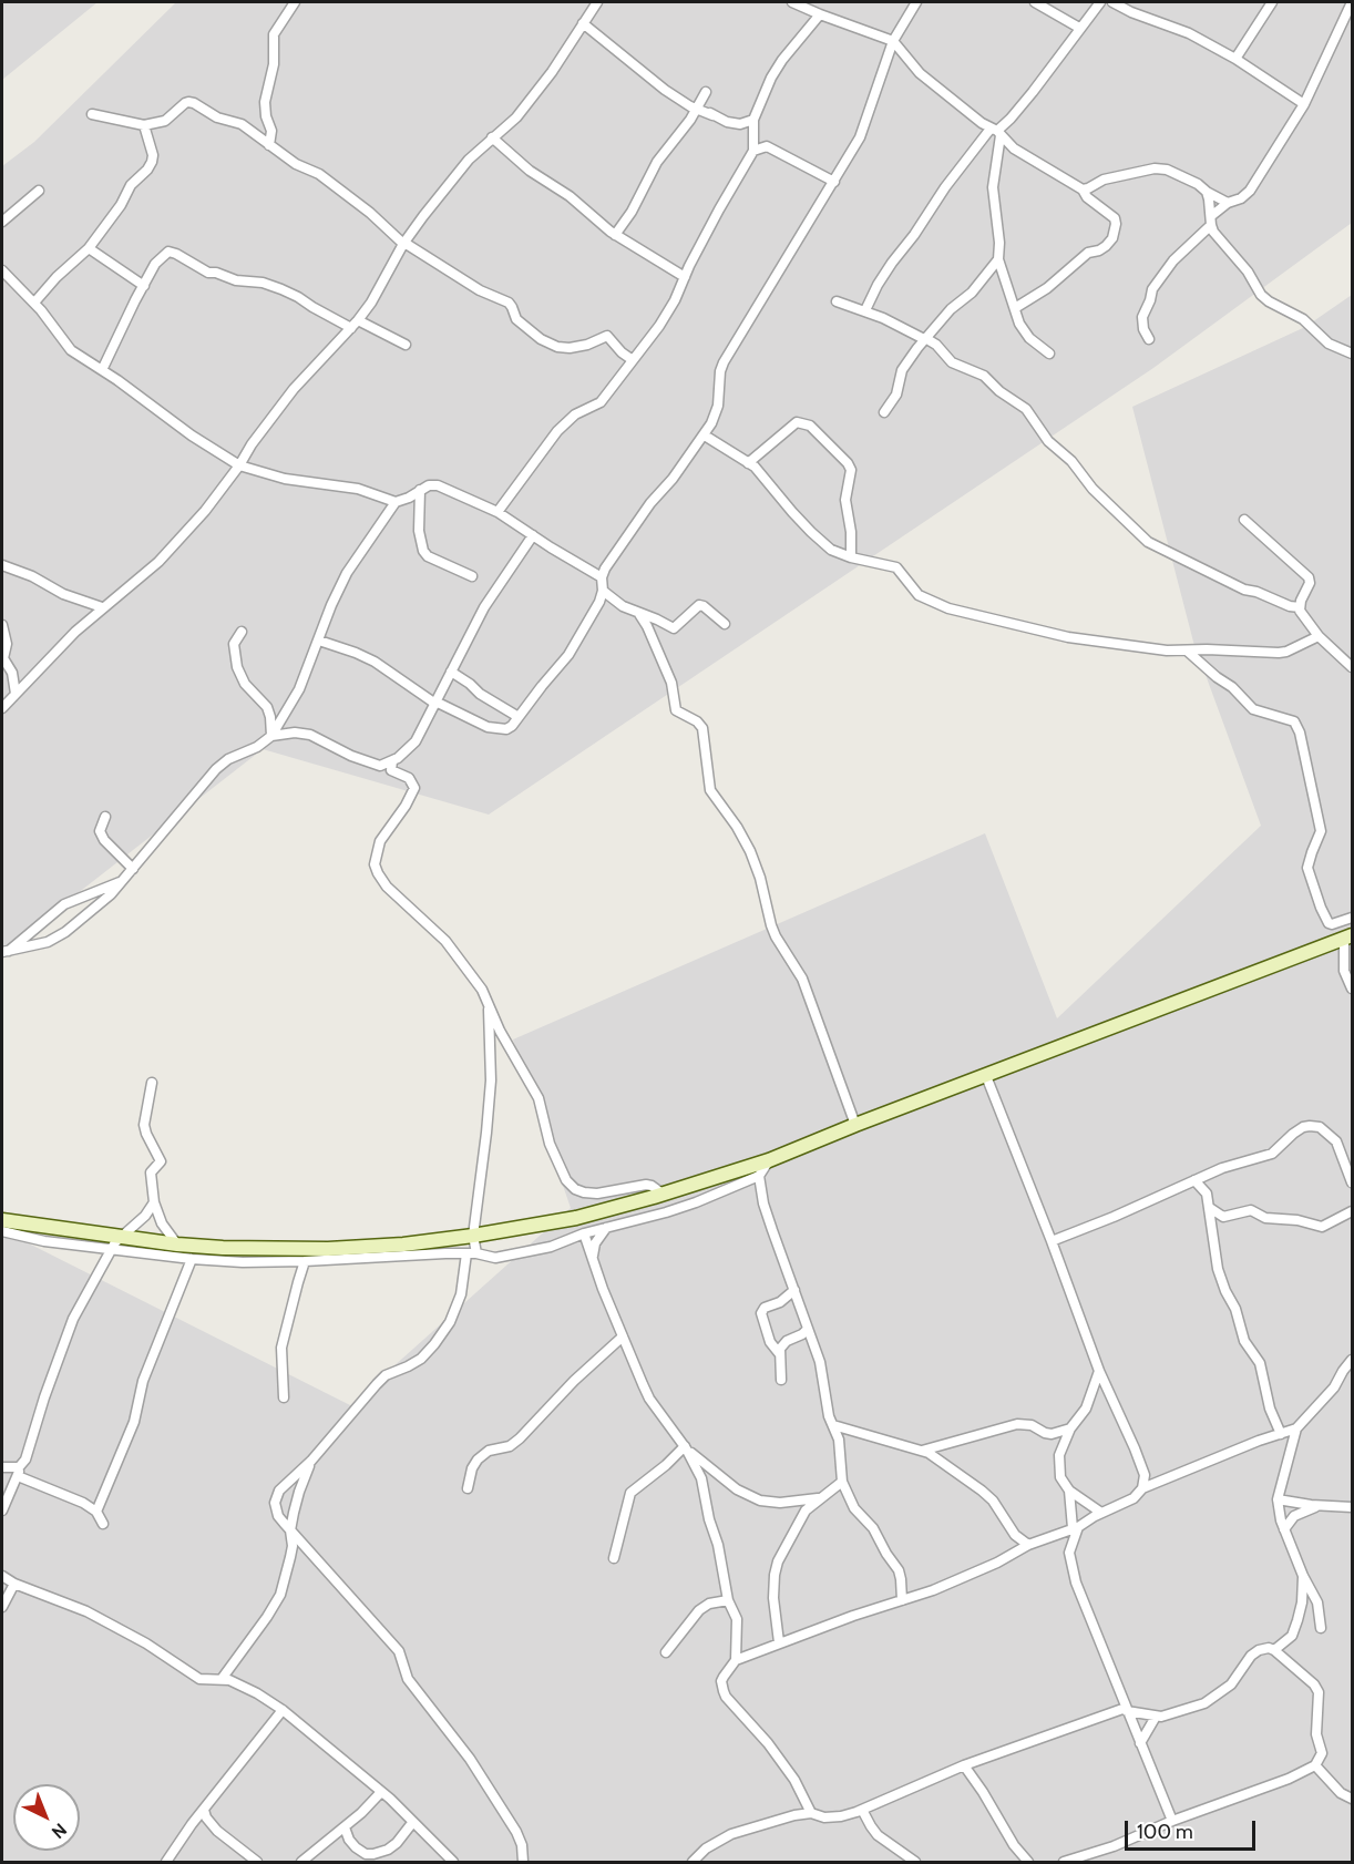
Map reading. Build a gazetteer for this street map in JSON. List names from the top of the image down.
{
  "scale_bar": "100 m",
  "north": "bottom right"
}
